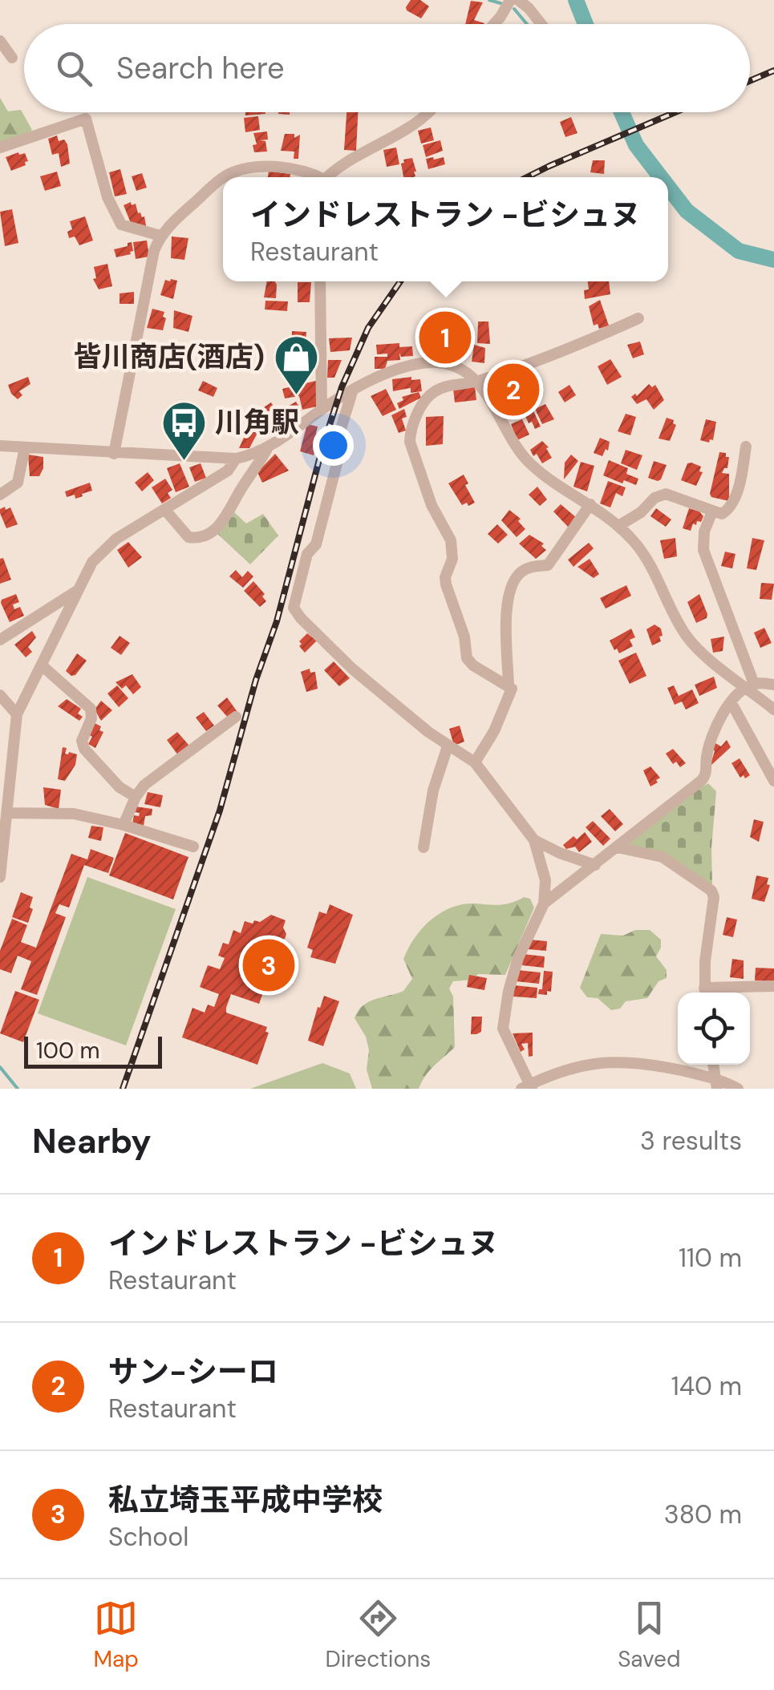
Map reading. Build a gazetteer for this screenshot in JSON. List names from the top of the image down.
{
  "places": {
    "shop": ["皆川商店(酒店)"],
    "bus stop": ["川角駅"]
  },
  "scale_bar": "100 m",
  "page": {
    "search": "Search here",
    "popup": ["インドレストラン -ビシュヌ", "Restaurant"],
    "pins": ["1", "2", "3"],
    "scale": "100 m",
    "heading": ["Nearby", "3 results"],
    "list": [
      {
        "mark": "1",
        "name": "インドレストラン -ビシュヌ",
        "note": "Restaurant",
        "value": "110 m"
      },
      {
        "mark": "2",
        "name": "サン-シーロ",
        "note": "Restaurant",
        "value": "140 m"
      },
      {
        "mark": "3",
        "name": "私立埼玉平成中学校",
        "note": "School",
        "value": "380 m"
      }
    ],
    "nav": ["Map", "Directions", "Saved"]
  }
}
